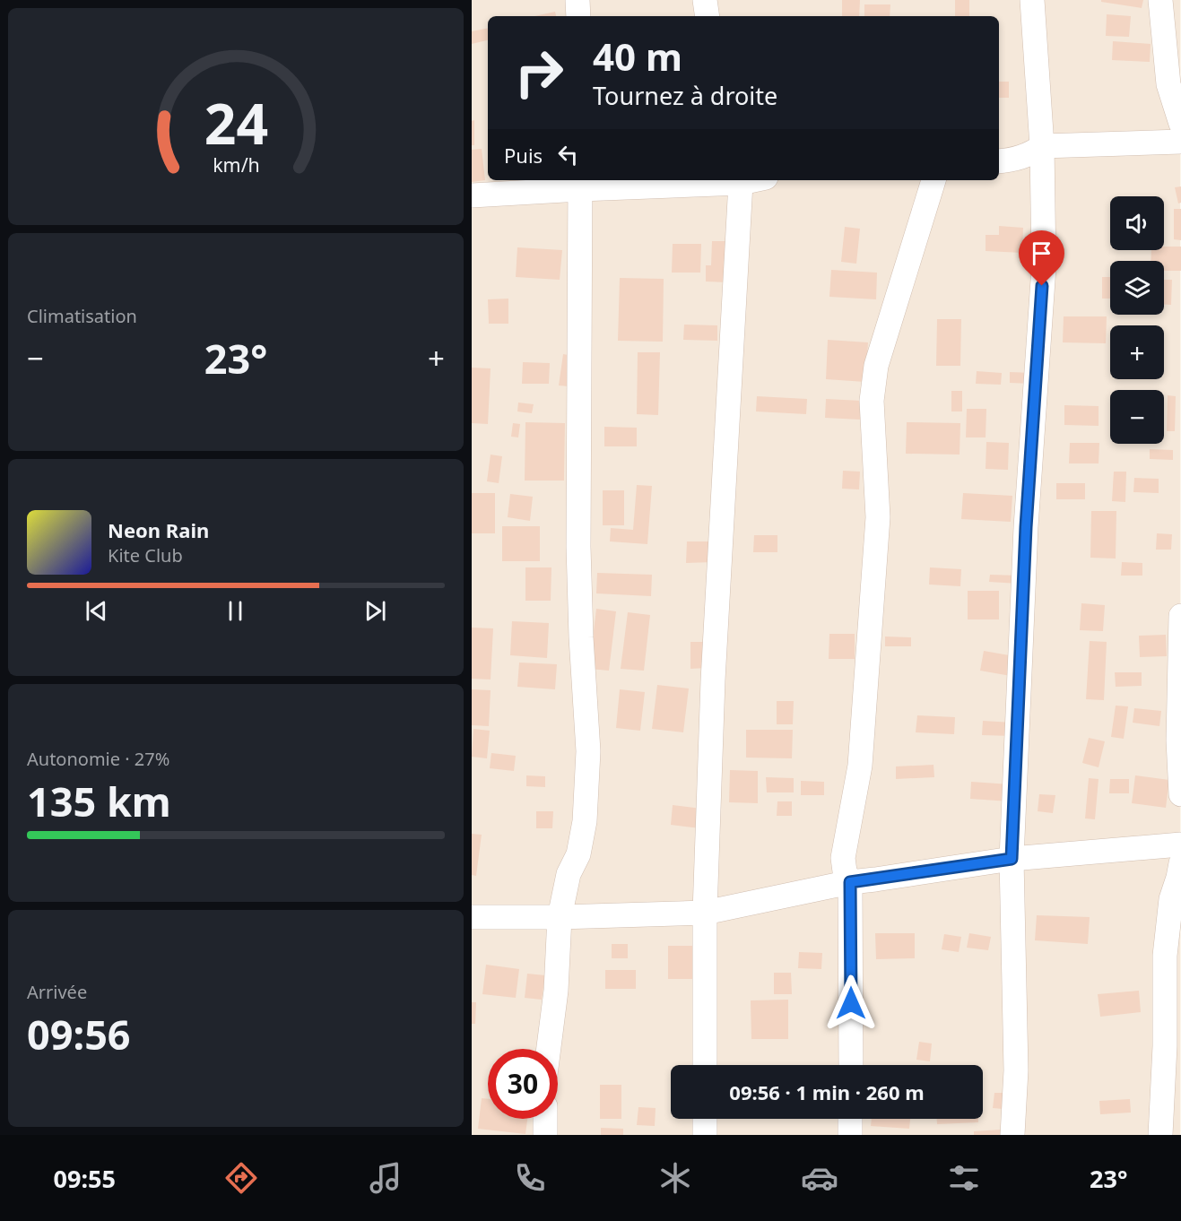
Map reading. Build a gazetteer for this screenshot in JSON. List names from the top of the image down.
{
  "page": {
    "turn": ["40 m", "Tournez à droite"],
    "then": "Puis",
    "map_buttons": ["+", "−"],
    "tile": [
      "Climatisation",
      ["Autonomie · 27%", "135 km"],
      ["Arrivée", "09:56"]
    ],
    "heat": ["−", "23°", "+"],
    "song": ["Neon Rain", "Kite Club"],
    "limit": "30",
    "trip": "09:56 · 1 min · 260 m",
    "tabs": ["09:55", "23°"],
    "gauge": ["24", "km/h"]
  }
}
